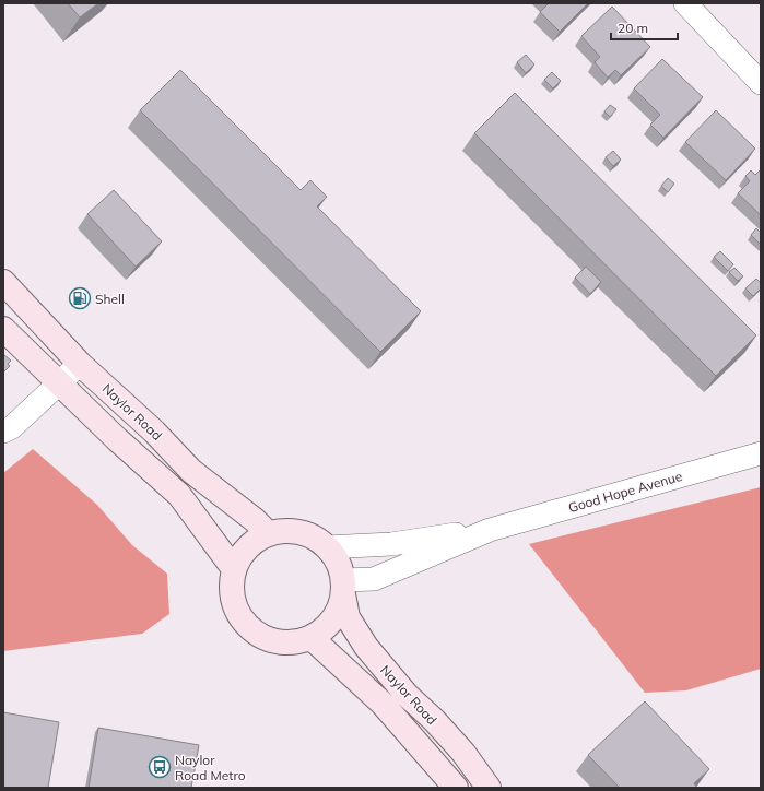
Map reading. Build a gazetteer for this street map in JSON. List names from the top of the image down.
{
  "streets": {
    "main road": ["Naylor Road"],
    "street": ["Good Hope Avenue"]
  },
  "crossings": [
    ["Naylor Road", "Good Hope Avenue"]
  ],
  "places": {
    "fuel station": ["Shell"],
    "bus stop": ["Naylor Road Metro"]
  },
  "scale_bar": "20 m"
}
